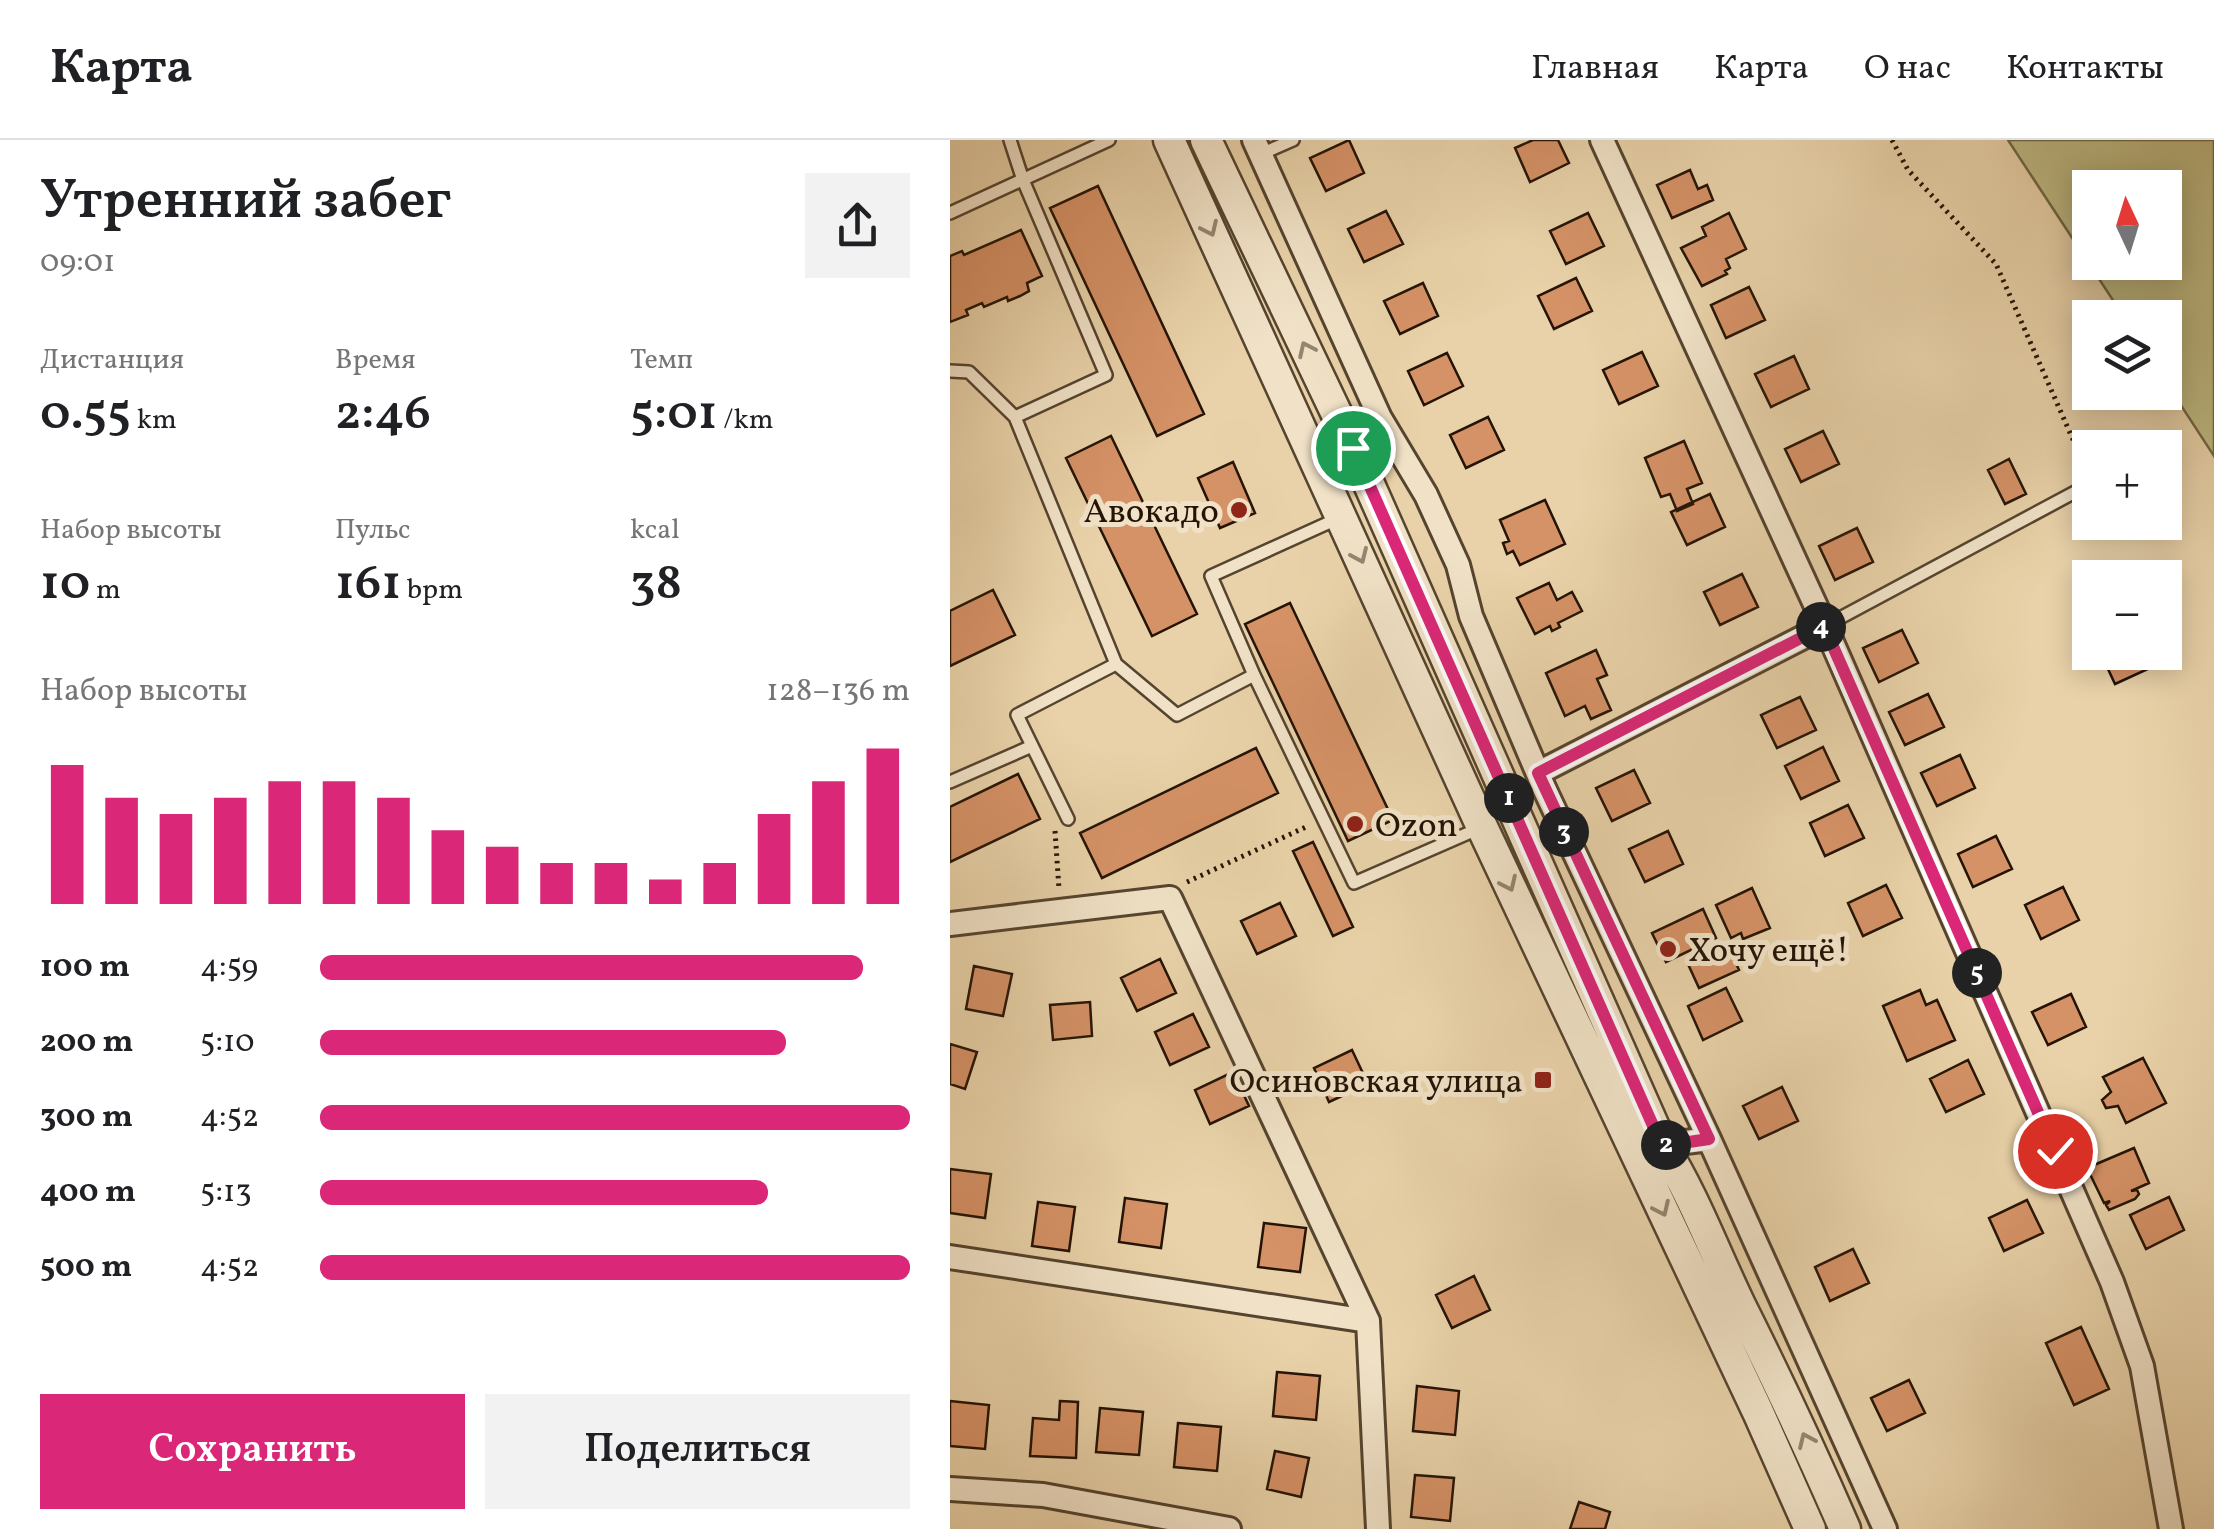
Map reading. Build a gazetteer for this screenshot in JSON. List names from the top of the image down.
{
  "places": {
    "other": ["Авокадо", "Ozon", "Хочу ещё!"],
    "transit": ["Осиновская улица"]
  },
  "north": "top",
  "page": {
    "header": "Карта",
    "nav": [
      "Главная",
      "Карта",
      "О нас",
      "Контакты"
    ],
    "heading": ["Утренний забег", "09:01"],
    "map_buttons": ["+", "−"],
    "stats": [
      ["Дистанция", "0.55 km"],
      ["Время", "2:46"],
      ["Темп", "5:01 /km"],
      ["Набор высоты", "10 m"],
      ["Пульс", "161 bpm"],
      ["kcal", "38"]
    ],
    "pins": [
      "4",
      "1",
      "3",
      "5",
      "2"
    ],
    "chart": ["Набор высоты", "128–136 m"],
    "list": [
      {
        "name": "100 m",
        "note": "4:59"
      },
      {
        "name": "200 m",
        "note": "5:10"
      },
      {
        "name": "300 m",
        "note": "4:52"
      },
      {
        "name": "400 m",
        "note": "5:13"
      },
      {
        "name": "500 m",
        "note": "4:52"
      }
    ],
    "buttons": ["Сохранить", "Поделиться"]
  }
}
